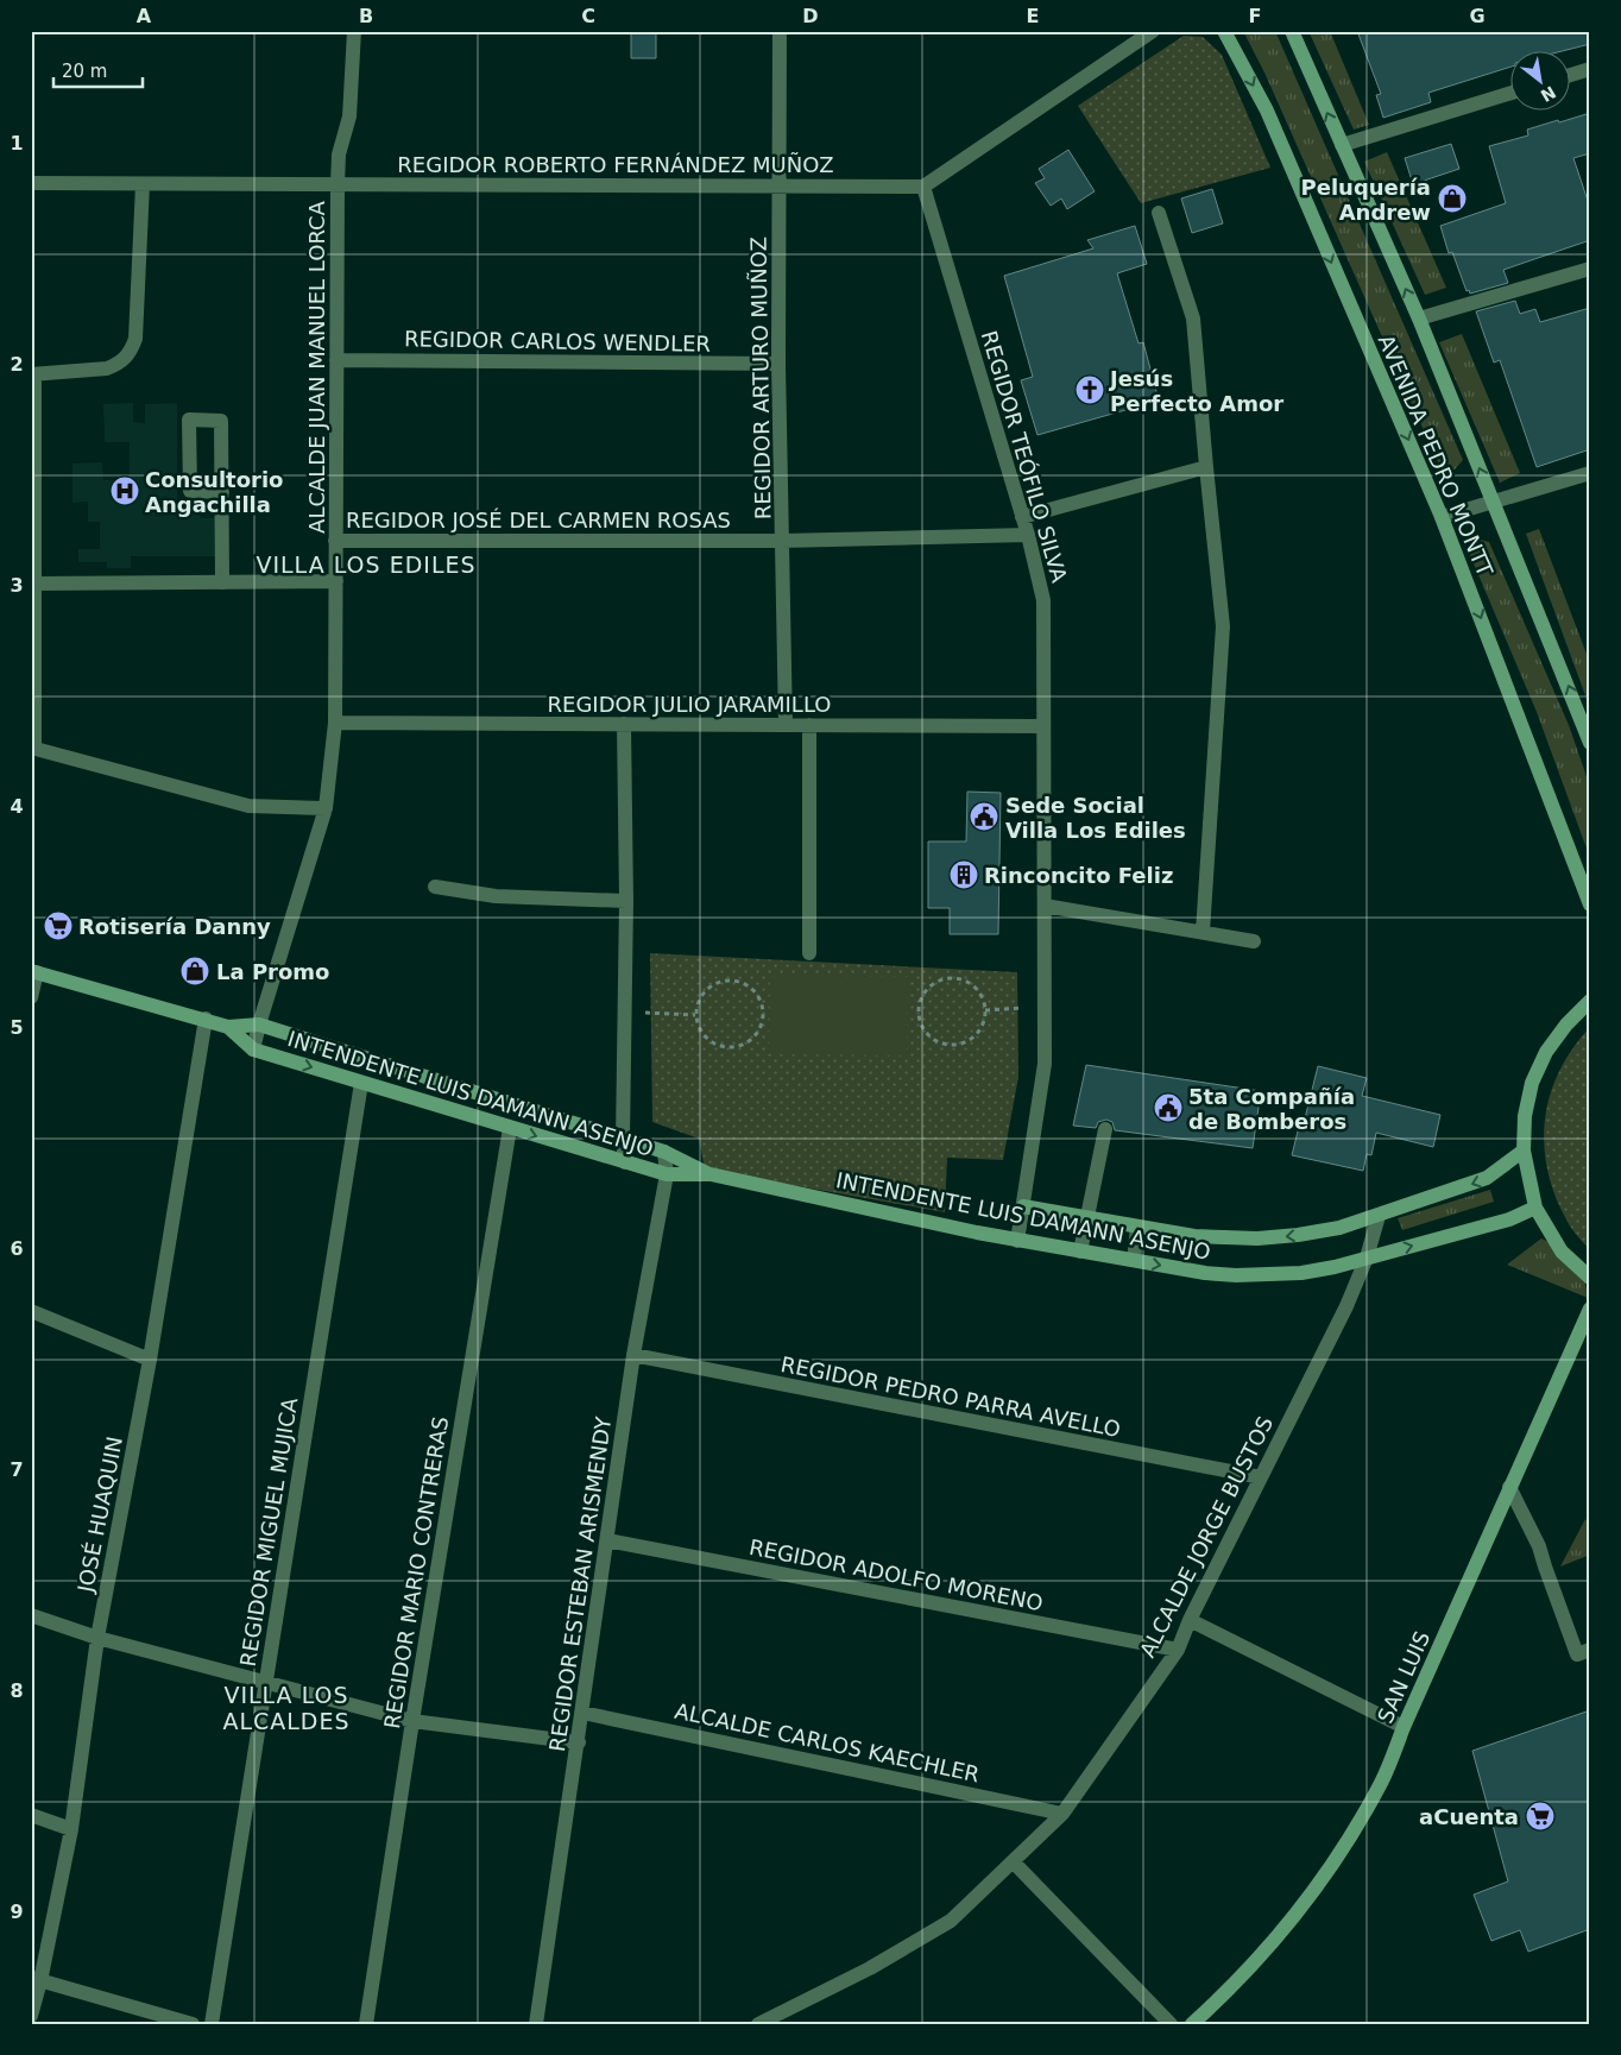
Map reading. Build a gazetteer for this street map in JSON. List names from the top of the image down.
{
  "streets": {
    "street": [
      "REGIDOR ROBERTO FERNÁNDEZ MUÑOZ",
      "REGIDOR CARLOS WENDLER",
      "ALCALDE JUAN MANUEL LORCA",
      "REGIDOR ARTURO MUÑOZ",
      "AVENIDA PEDRO MONTT",
      "REGIDOR TEÓFILO SILVA",
      "REGIDOR JOSÉ DEL CARMEN ROSAS",
      "REGIDOR JULIO JARAMILLO",
      "INTENDENTE LUIS DAMANN ASENJO",
      "REGIDOR PEDRO PARRA AVELLO",
      "JOSÉ HUAQUIN",
      "REGIDOR MIGUEL MUJICA",
      "ALCALDE JORGE BUSTOS",
      "REGIDOR MARIO CONTRERAS",
      "REGIDOR ADOLFO MORENO",
      "REGIDOR ESTEBAN ARISMENDY",
      "SAN LUIS",
      "ALCALDE CARLOS KAECHLER"
    ]
  },
  "crossings": [
    ["REGIDOR ROBERTO FERNÁNDEZ MUÑOZ", "ALCALDE JUAN MANUEL LORCA"],
    ["REGIDOR ROBERTO FERNÁNDEZ MUÑOZ", "REGIDOR ARTURO MUÑOZ"],
    ["REGIDOR ROBERTO FERNÁNDEZ MUÑOZ", "REGIDOR TEÓFILO SILVA"],
    ["REGIDOR CARLOS WENDLER", "ALCALDE JUAN MANUEL LORCA"],
    ["REGIDOR CARLOS WENDLER", "REGIDOR ARTURO MUÑOZ"],
    ["ALCALDE JUAN MANUEL LORCA", "REGIDOR JOSÉ DEL CARMEN ROSAS"],
    ["ALCALDE JUAN MANUEL LORCA", "REGIDOR JULIO JARAMILLO"],
    ["ALCALDE JUAN MANUEL LORCA", "INTENDENTE LUIS DAMANN ASENJO"],
    ["REGIDOR ARTURO MUÑOZ", "REGIDOR JOSÉ DEL CARMEN ROSAS"],
    ["REGIDOR ARTURO MUÑOZ", "REGIDOR JULIO JARAMILLO"],
    ["REGIDOR TEÓFILO SILVA", "REGIDOR JOSÉ DEL CARMEN ROSAS"],
    ["REGIDOR TEÓFILO SILVA", "REGIDOR JULIO JARAMILLO"],
    ["REGIDOR TEÓFILO SILVA", "INTENDENTE LUIS DAMANN ASENJO"],
    ["INTENDENTE LUIS DAMANN ASENJO", "JOSÉ HUAQUIN"],
    ["INTENDENTE LUIS DAMANN ASENJO", "REGIDOR MIGUEL MUJICA"],
    ["INTENDENTE LUIS DAMANN ASENJO", "ALCALDE JORGE BUSTOS"],
    ["INTENDENTE LUIS DAMANN ASENJO", "REGIDOR MARIO CONTRERAS"],
    ["INTENDENTE LUIS DAMANN ASENJO", "REGIDOR ESTEBAN ARISMENDY"],
    ["REGIDOR PEDRO PARRA AVELLO", "ALCALDE JORGE BUSTOS"],
    ["REGIDOR PEDRO PARRA AVELLO", "REGIDOR ESTEBAN ARISMENDY"],
    ["ALCALDE JORGE BUSTOS", "REGIDOR ADOLFO MORENO"],
    ["ALCALDE JORGE BUSTOS", "ALCALDE CARLOS KAECHLER"],
    ["REGIDOR ADOLFO MORENO", "REGIDOR ESTEBAN ARISMENDY"],
    ["REGIDOR ESTEBAN ARISMENDY", "ALCALDE CARLOS KAECHLER"]
  ],
  "districts": ["VILLA LOS EDILES", "VILLA LOS ALCALDES"],
  "places": {
    "shop": ["Peluquería Andrew", "La Promo"],
    "church": ["Jesús Perfecto Amor"],
    "hospital": ["Consultorio Angachilla"],
    "public building": ["Sede Social Villa Los Ediles", "5ta Compañía de Bomberos"],
    "building": ["Rinconcito Feliz"],
    "supermarket": ["Rotisería Danny", "aCuenta"]
  },
  "scale_bar": "20 m",
  "north": "bottom right",
  "grid": {
    "columns": [
      "A",
      "B",
      "C",
      "D",
      "E",
      "F",
      "G"
    ],
    "rows": [
      "1",
      "2",
      "3",
      "4",
      "5",
      "6",
      "7",
      "8",
      "9"
    ]
  }
}
